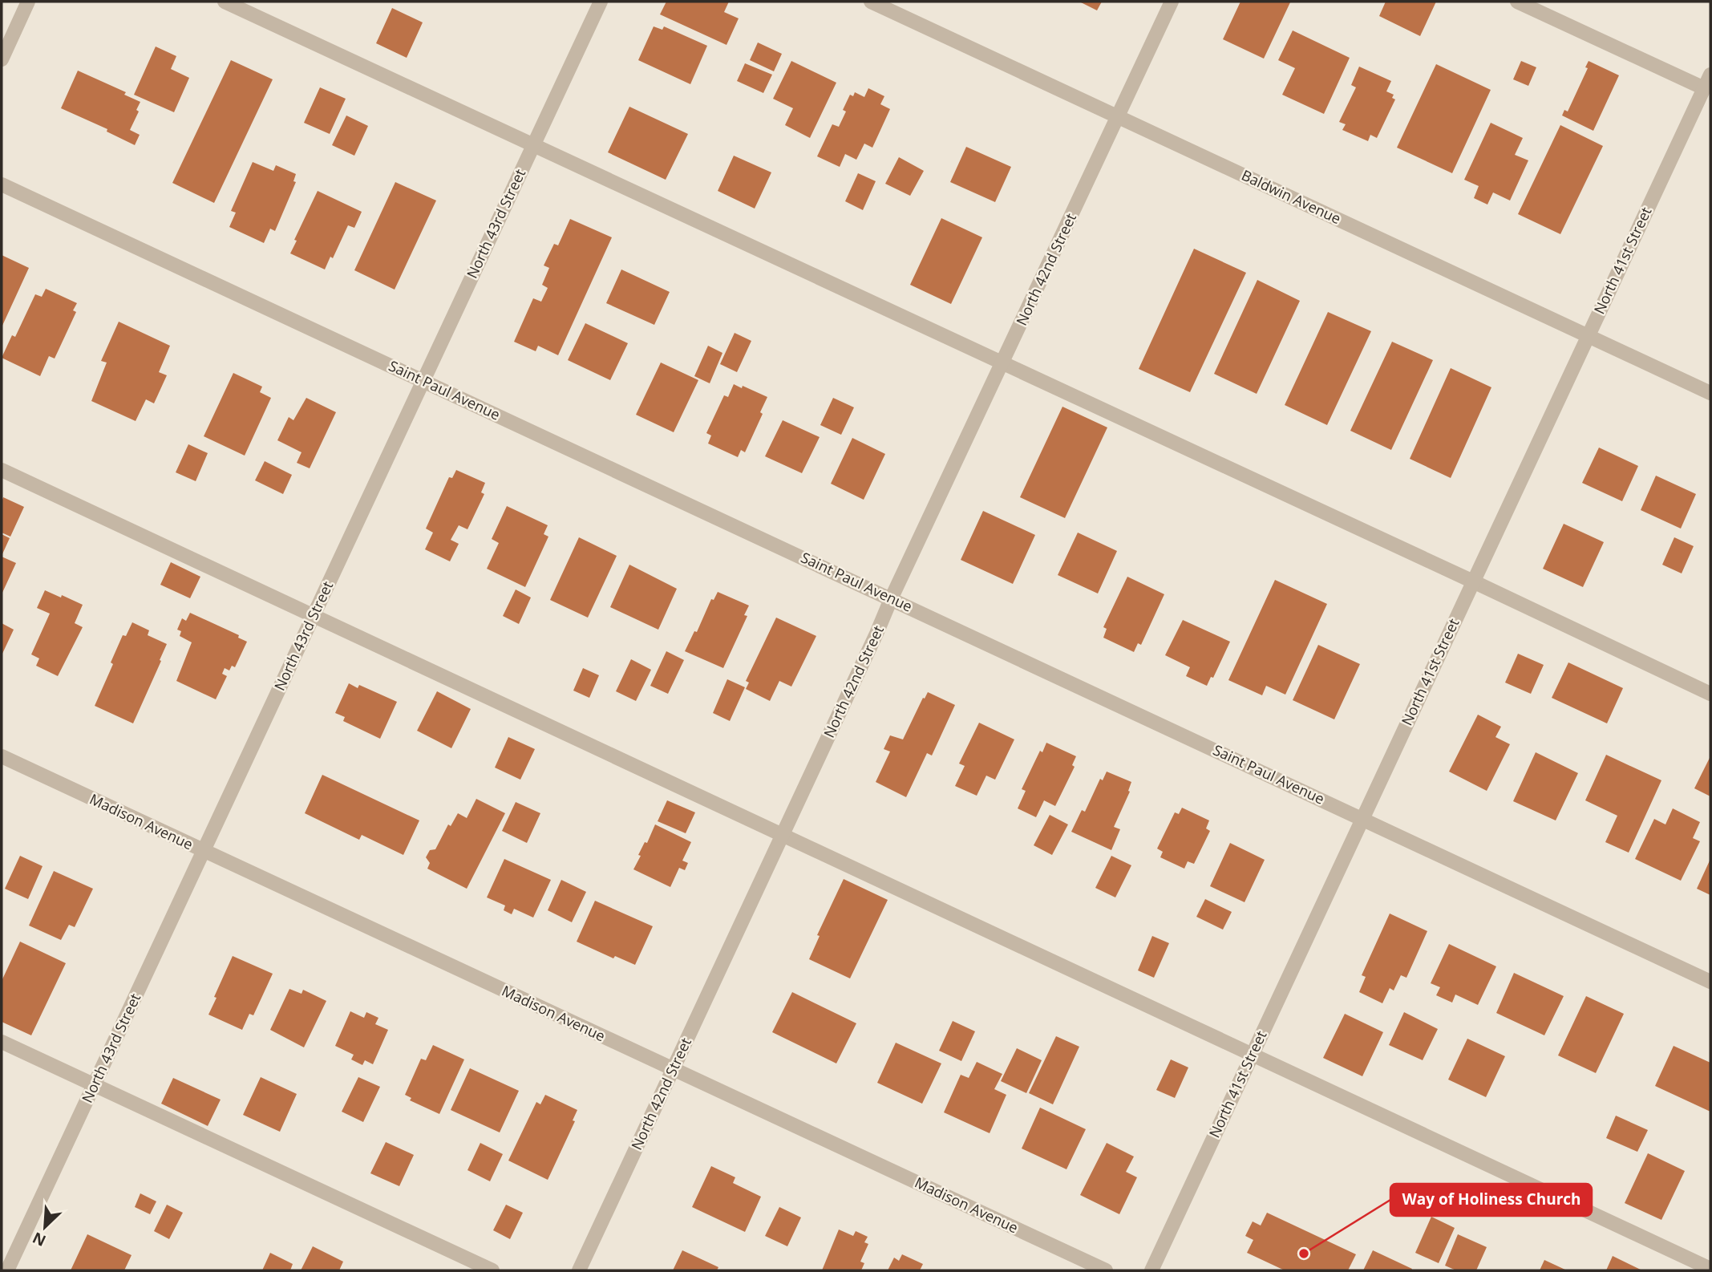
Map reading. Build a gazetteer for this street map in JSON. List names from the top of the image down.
{
  "streets": {
    "street": [
      "Baldwin Avenue",
      "North 43rd Street",
      "North 41st Street",
      "North 42nd Street",
      "Saint Paul Avenue",
      "Madison Avenue"
    ]
  },
  "crossings": [
    ["Baldwin Avenue", "North 41st Street"],
    ["Baldwin Avenue", "North 42nd Street"],
    ["North 43rd Street", "Saint Paul Avenue"],
    ["North 43rd Street", "Madison Avenue"],
    ["North 41st Street", "Saint Paul Avenue"],
    ["North 42nd Street", "Saint Paul Avenue"],
    ["North 42nd Street", "Madison Avenue"]
  ],
  "places": ["Way of Holiness Church"],
  "north": "bottom left"
}
